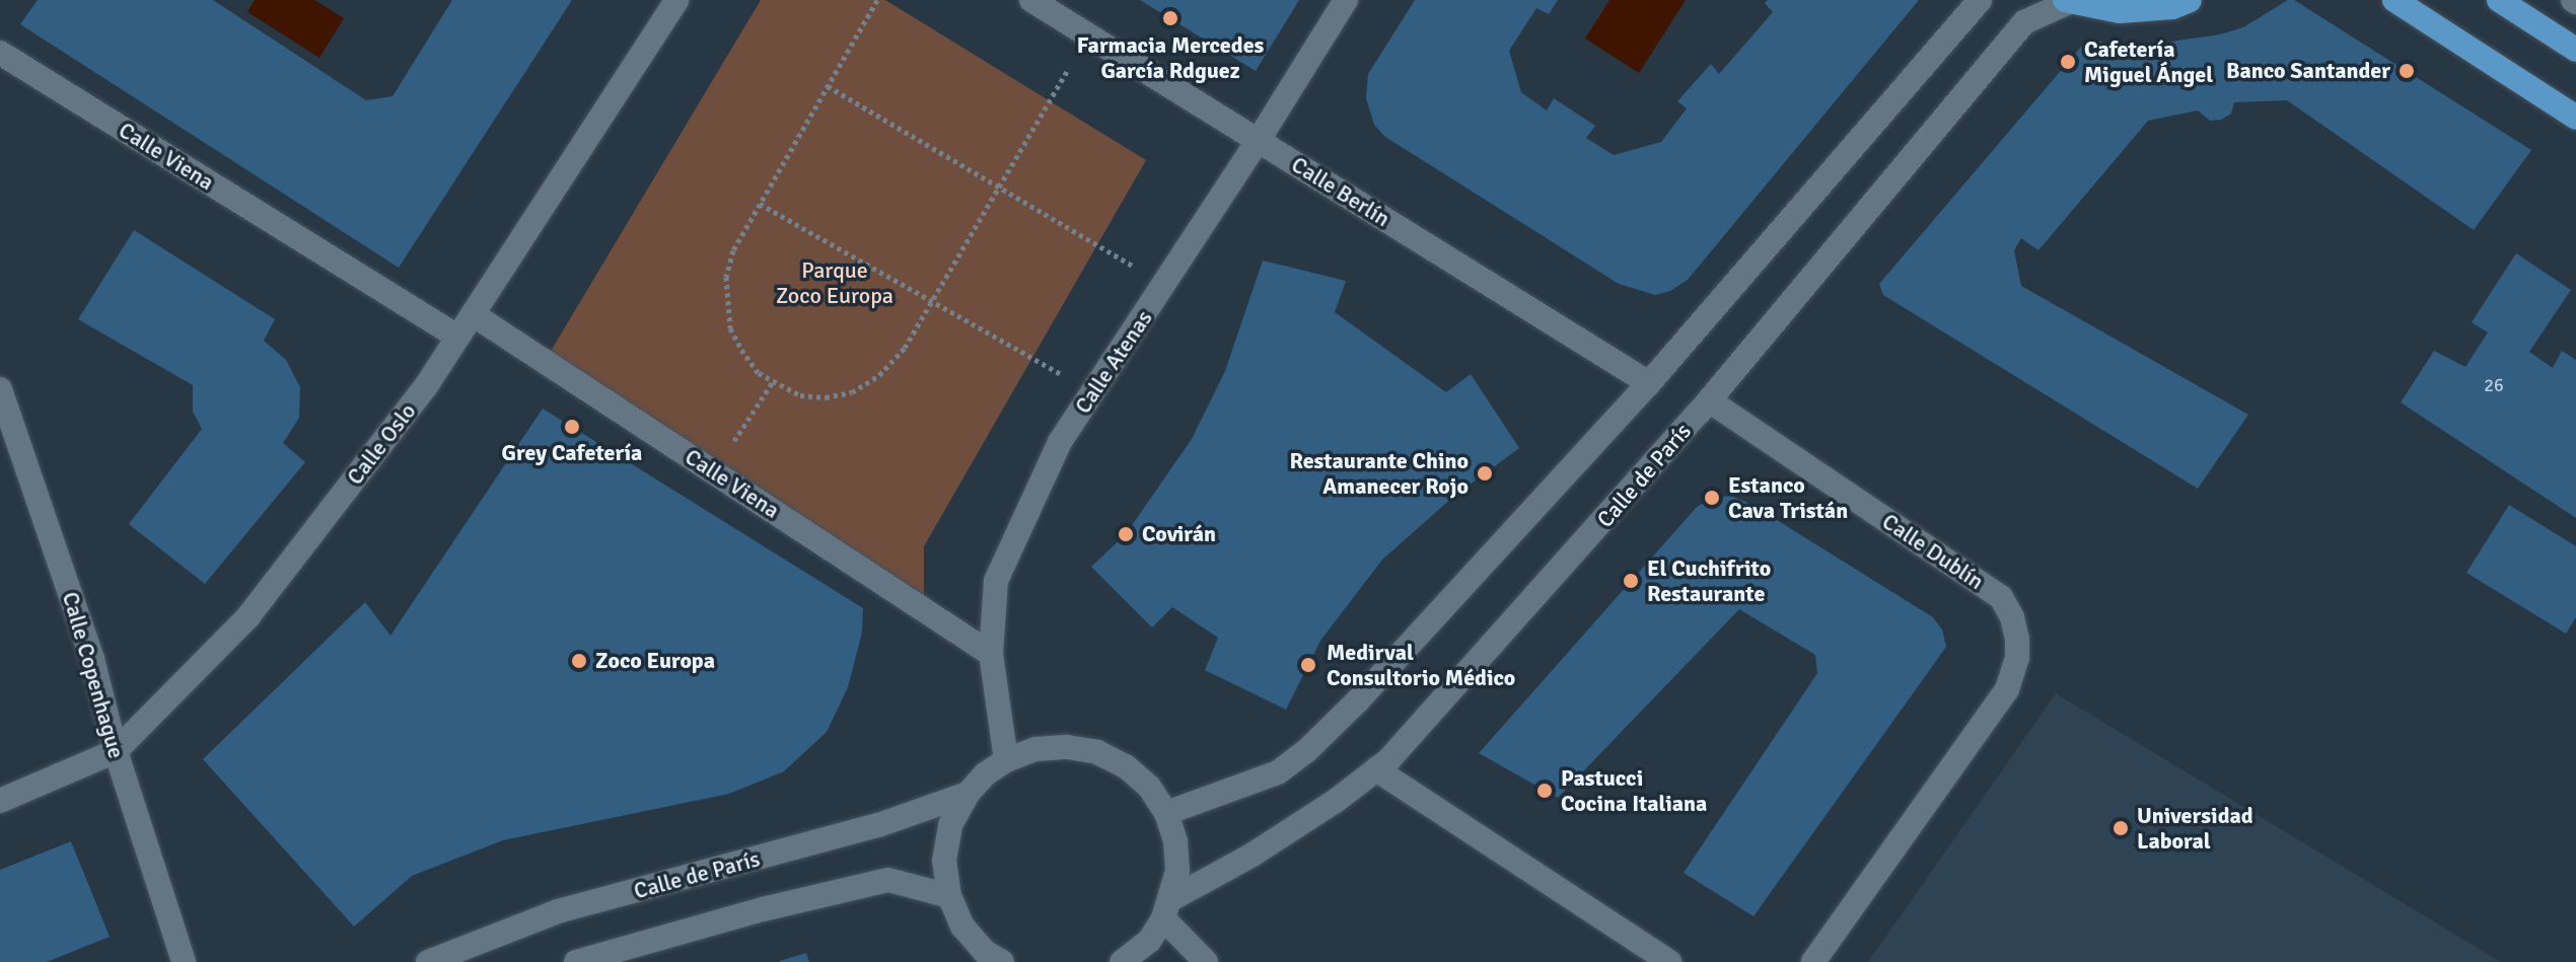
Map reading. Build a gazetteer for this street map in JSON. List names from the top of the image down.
{
  "streets": {
    "street": [
      "Calle Viena",
      "Calle Berlín",
      "Calle Atenas",
      "Calle Oslo",
      "Calle de París",
      "Calle Dublín",
      "Calle Copenhague"
    ]
  },
  "crossings": [
    ["Calle Viena", "Calle Atenas"],
    ["Calle Viena", "Calle Oslo"],
    ["Calle Berlín", "Calle Atenas"],
    ["Calle Oslo", "Calle Copenhague"],
    ["Calle de París", "Calle Dublín"]
  ],
  "parks": ["Parque Zoco Europa"],
  "places": [
    "Farmacia Mercedes García Rdguez",
    "Cafetería Miguel Ángel",
    "Banco Santander",
    "Grey Cafetería",
    "Restaurante Chino Amanecer Rojo",
    "Estanco Cava Tristán",
    "Covirán",
    "El Cuchifrito Restaurante",
    "Zoco Europa",
    "Medirval Consultorio Médico",
    "Pastucci Cocina Italiana",
    "Universidad Laboral"
  ],
  "house_numbers": ["26"]
}
